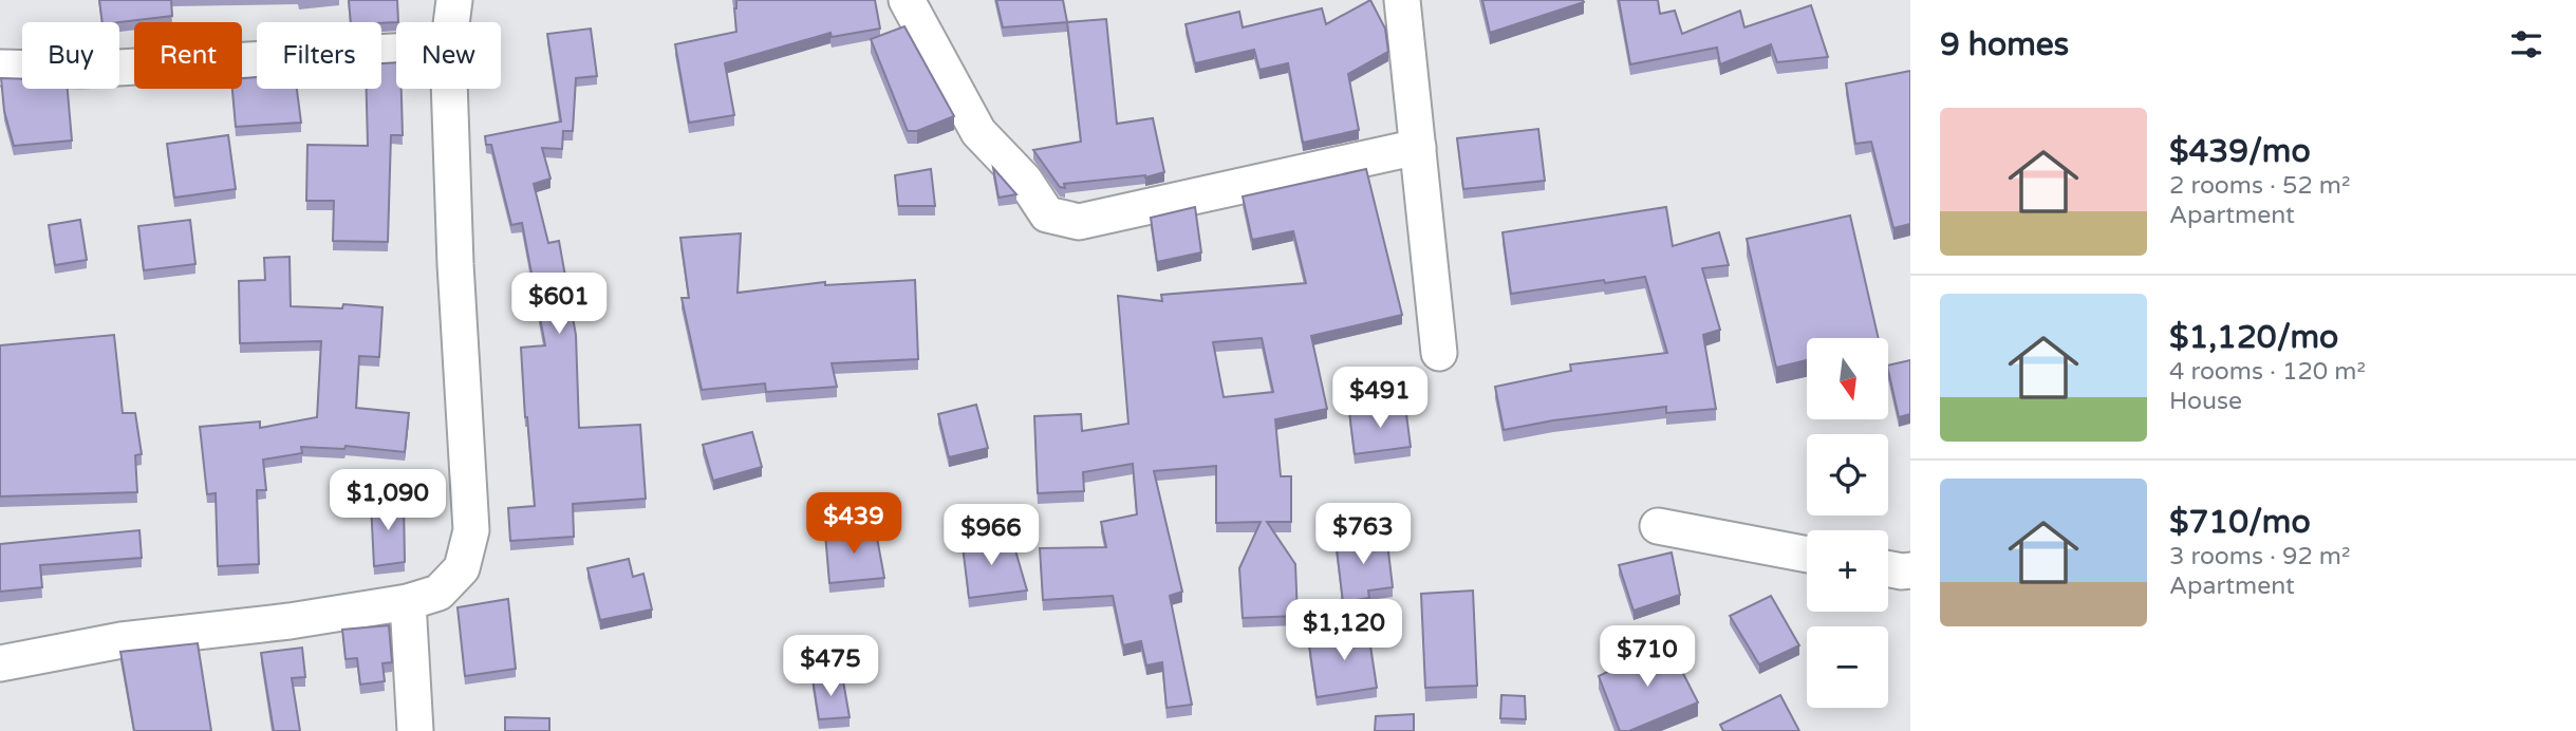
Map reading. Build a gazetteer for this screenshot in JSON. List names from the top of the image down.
{
  "north": "bottom",
  "page": {
    "heading": "9 homes",
    "chip": [
      "Buy",
      "Rent",
      "Filters",
      "New"
    ],
    "list": [
      {
        "name": "$439/mo",
        "note": "2 rooms · 52 m² · Apartment"
      },
      {
        "name": "$1,120/mo",
        "note": "4 rooms · 120 m² · House"
      },
      {
        "name": "$710/mo",
        "note": "3 rooms · 92 m² · Apartment"
      }
    ],
    "price": [
      "$601",
      "$491",
      "$1,090",
      "$439",
      "$763",
      "$966",
      "$1,120",
      "$710",
      "$475"
    ],
    "map_buttons": ["+", "−"]
  }
}
